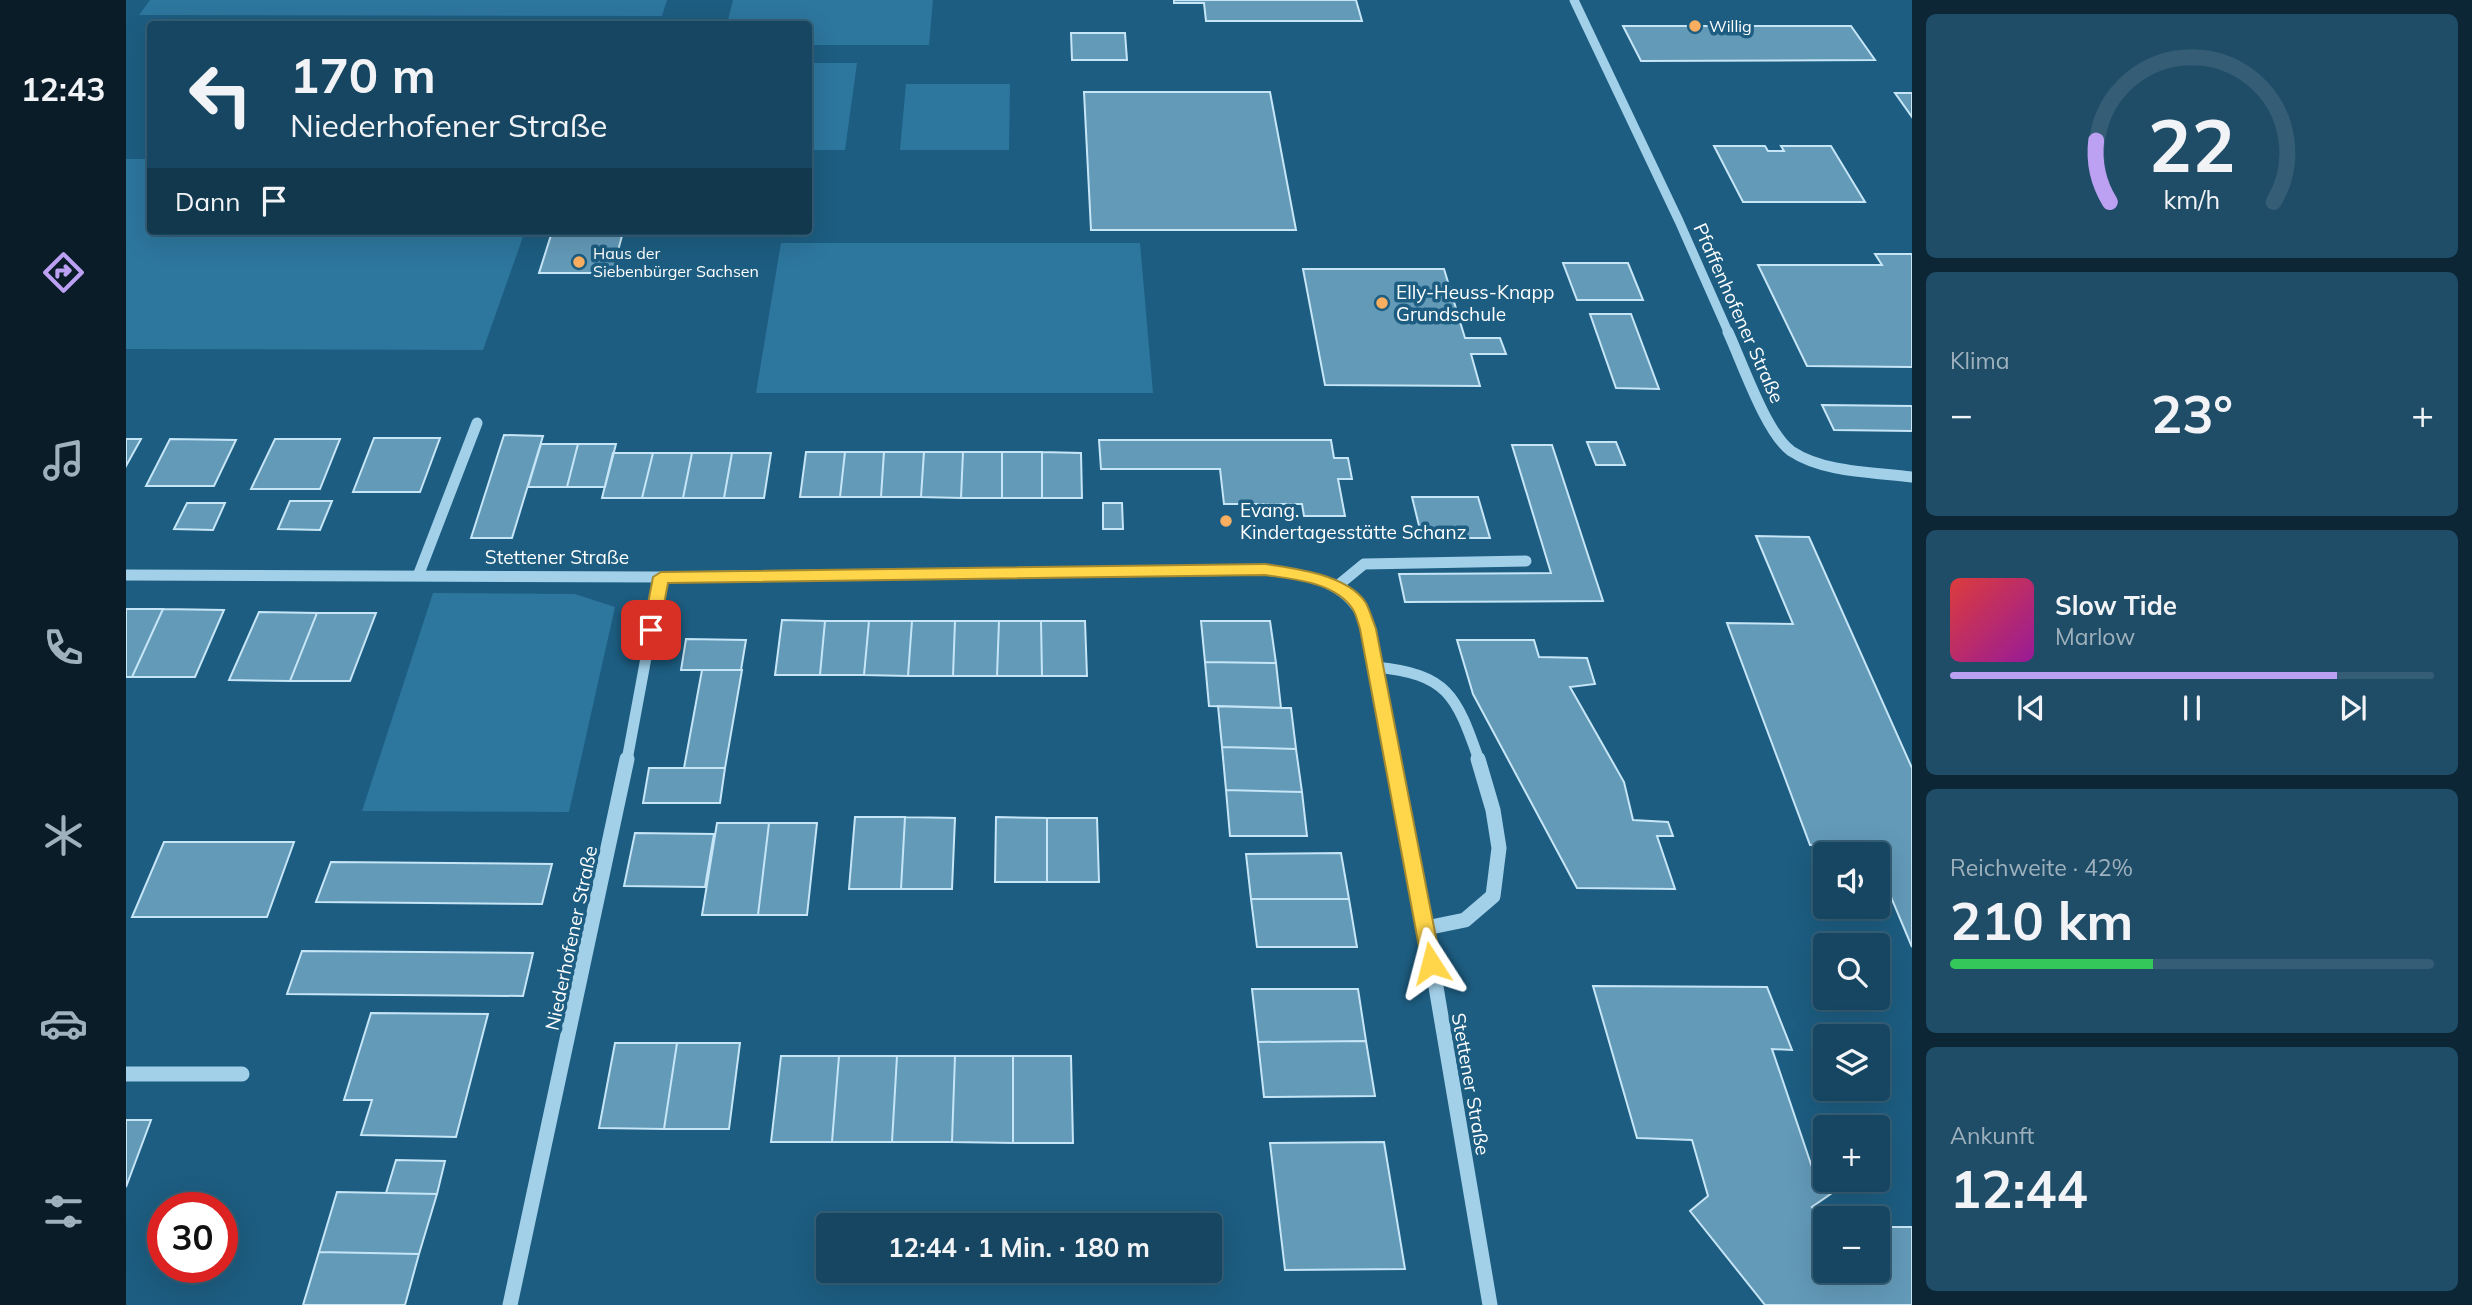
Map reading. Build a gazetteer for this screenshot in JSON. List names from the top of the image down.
{
  "streets": {
    "street": ["Pfaffenhofener Straße", "Stettener Straße", "Niederhofener Straße"]
  },
  "crossings": [
    ["Stettener Straße", "Niederhofener Straße"]
  ],
  "places": [
    "Willig",
    "Haus der Siebenbürger Sachsen",
    "Elly-Heuss-Knapp Grundschule",
    "Evang. Kindertagesstätte Schanz"
  ],
  "page": {
    "tabs": "12:43",
    "turn": ["170 m", "Niederhofener Straße"],
    "then": "Dann",
    "tile": [
      "Klima",
      ["Reichweite · 42%", "210 km"],
      ["Ankunft", "12:44"]
    ],
    "heat": ["−", "23°", "+"],
    "song": ["Slow Tide", "Marlow"],
    "map_buttons": ["+", "−"],
    "limit": "30",
    "trip": "12:44 · 1 Min. · 180 m",
    "gauge": ["22", "km/h"]
  }
}
